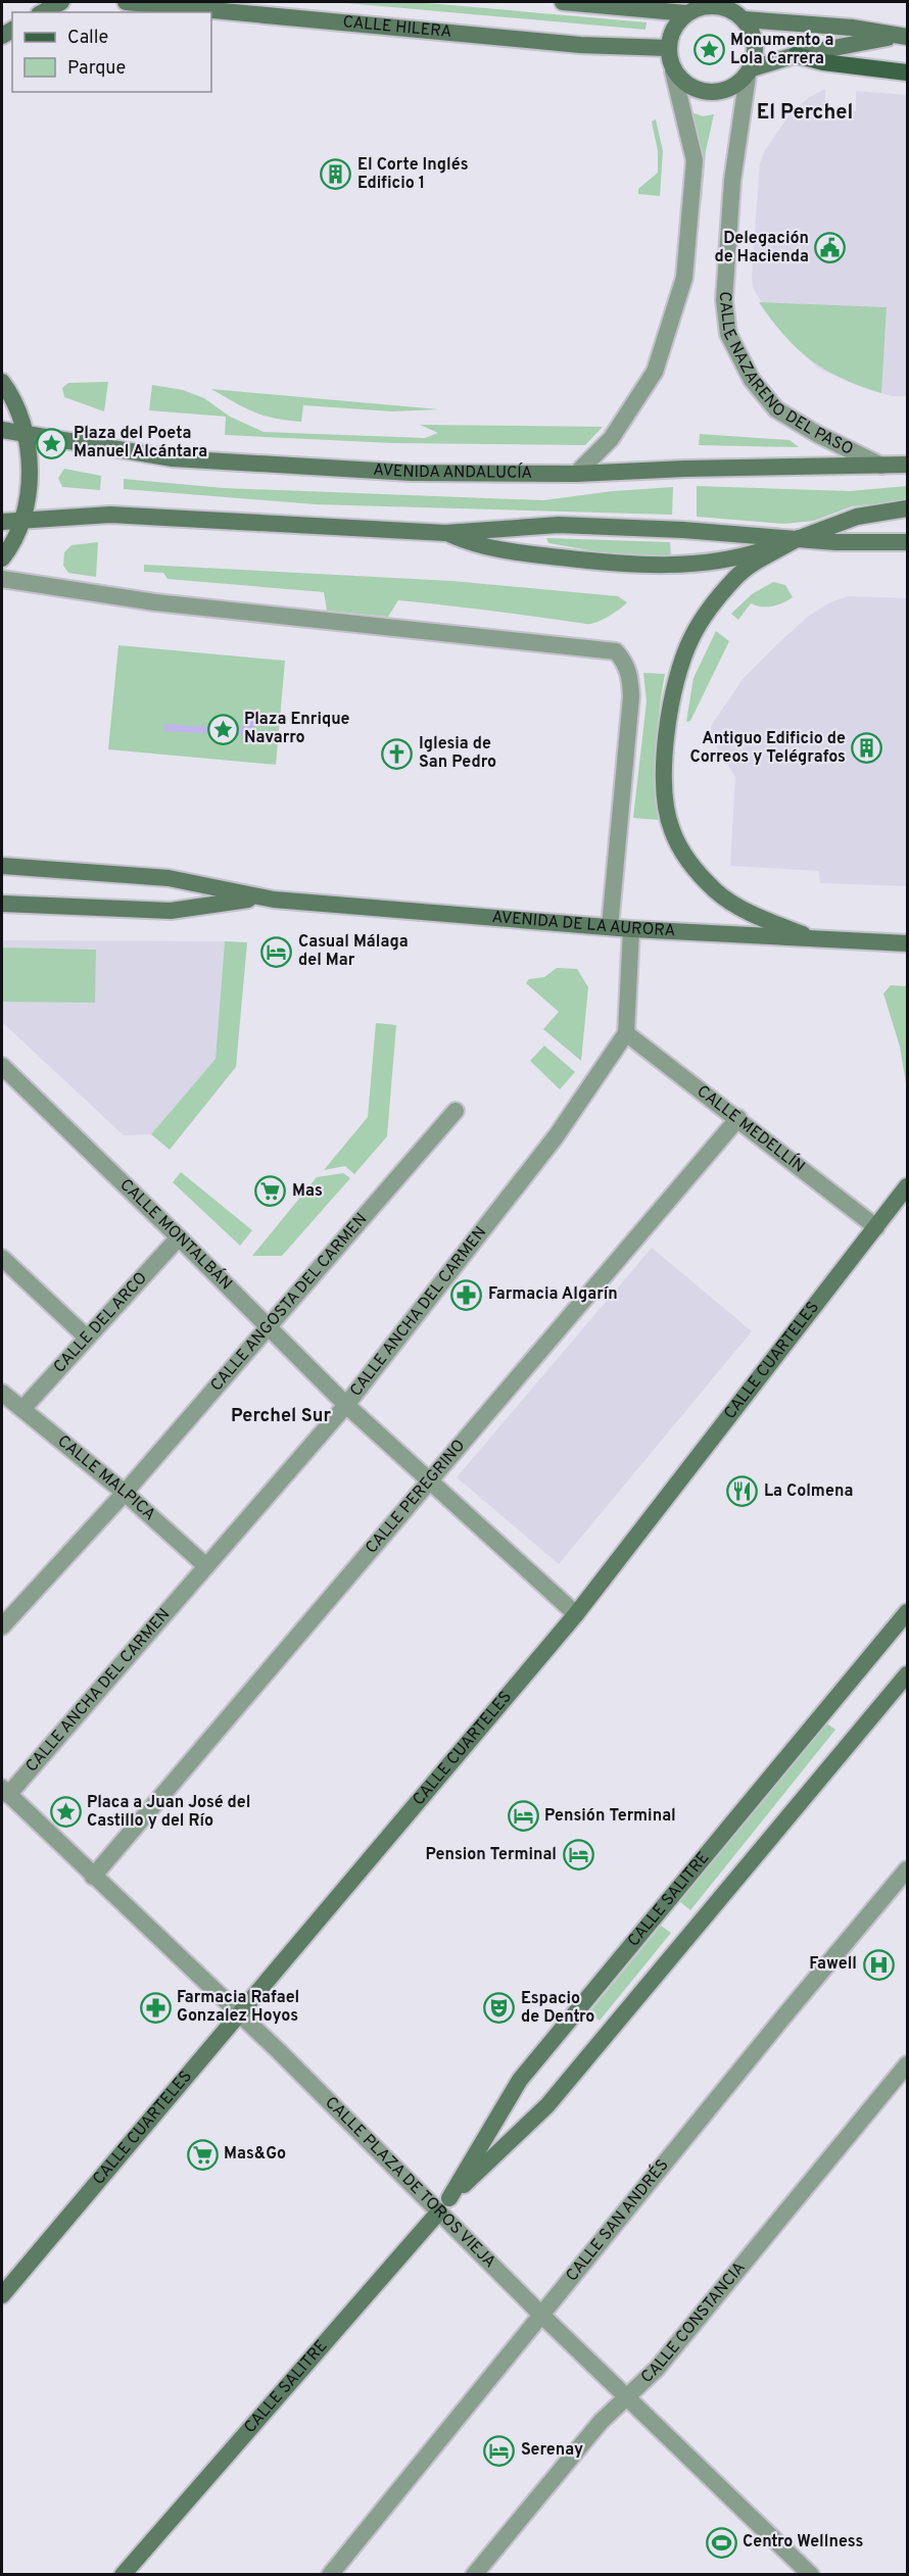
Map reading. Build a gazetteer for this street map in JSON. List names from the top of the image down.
{
  "streets": {
    "main road": [
      "CALLE HILERA",
      "AVENIDA ANDALUCÍA",
      "AVENIDA DE LA AURORA",
      "CALLE CUARTELES",
      "CALLE SALITRE"
    ],
    "street": [
      "CALLE NAZARENO DEL PASO",
      "CALLE MEDELLÍN",
      "CALLE MONTALBÁN",
      "CALLE ANGOSTA DEL CARMEN",
      "CALLE ANCHA DEL CARMEN",
      "CALLE DEL ARCO",
      "CALLE MALPICA",
      "CALLE PEREGRINO",
      "CALLE PLAZA DE TOROS VIEJA",
      "CALLE SAN ANDRÉS",
      "CALLE CONSTANCIA"
    ]
  },
  "crossings": [
    ["CALLE HILERA", "CALLE NAZARENO DEL PASO"],
    ["CALLE NAZARENO DEL PASO", "AVENIDA ANDALUCÍA"],
    ["CALLE MEDELLÍN", "CALLE ANCHA DEL CARMEN"],
    ["CALLE MEDELLÍN", "CALLE CUARTELES"],
    ["CALLE MEDELLÍN", "CALLE PEREGRINO"],
    ["CALLE MONTALBÁN", "CALLE ANGOSTA DEL CARMEN"],
    ["CALLE MONTALBÁN", "CALLE ANCHA DEL CARMEN"],
    ["CALLE MONTALBÁN", "CALLE DEL ARCO"],
    ["CALLE MONTALBÁN", "CALLE CUARTELES"],
    ["CALLE MONTALBÁN", "CALLE PEREGRINO"],
    ["CALLE ANGOSTA DEL CARMEN", "CALLE MALPICA"],
    ["CALLE ANCHA DEL CARMEN", "CALLE MALPICA"],
    ["CALLE ANCHA DEL CARMEN", "CALLE PLAZA DE TOROS VIEJA"],
    ["CALLE DEL ARCO", "CALLE MALPICA"],
    ["CALLE CUARTELES", "CALLE PLAZA DE TOROS VIEJA"],
    ["CALLE PEREGRINO", "CALLE PLAZA DE TOROS VIEJA"],
    ["CALLE SALITRE", "CALLE PLAZA DE TOROS VIEJA"],
    ["CALLE PLAZA DE TOROS VIEJA", "CALLE SAN ANDRÉS"],
    ["CALLE PLAZA DE TOROS VIEJA", "CALLE CONSTANCIA"]
  ],
  "districts": ["El Perchel", "Perchel Sur"],
  "places": {
    "place": [
      "Monumento a Lola Carrera",
      "Plaza del Poeta Manuel Alcántara",
      "Plaza Enrique Navarro",
      "Placa a Juan José del Castillo y del Río"
    ],
    "building": ["El Corte Inglés Edificio 1", "Antiguo Edificio de Correos y Telégrafos"],
    "public building": ["Delegación de Hacienda"],
    "church": ["Iglesia de San Pedro"],
    "hotel": [
      "Casual Málaga del Mar",
      "Pensión Terminal",
      "Pension Terminal",
      "Serenay"
    ],
    "supermarket": ["Mas", "Mas&Go"],
    "pharmacy": ["Farmacia Algarín", "Farmacia Rafael Gonzalez Hoyos"],
    "restaurant": ["La Colmena"],
    "hospital": ["Fawell"],
    "theatre": ["Espacio de Dentro"],
    "sports": ["Centro Wellness"]
  },
  "legend": ["Calle", "Parque"]
}
